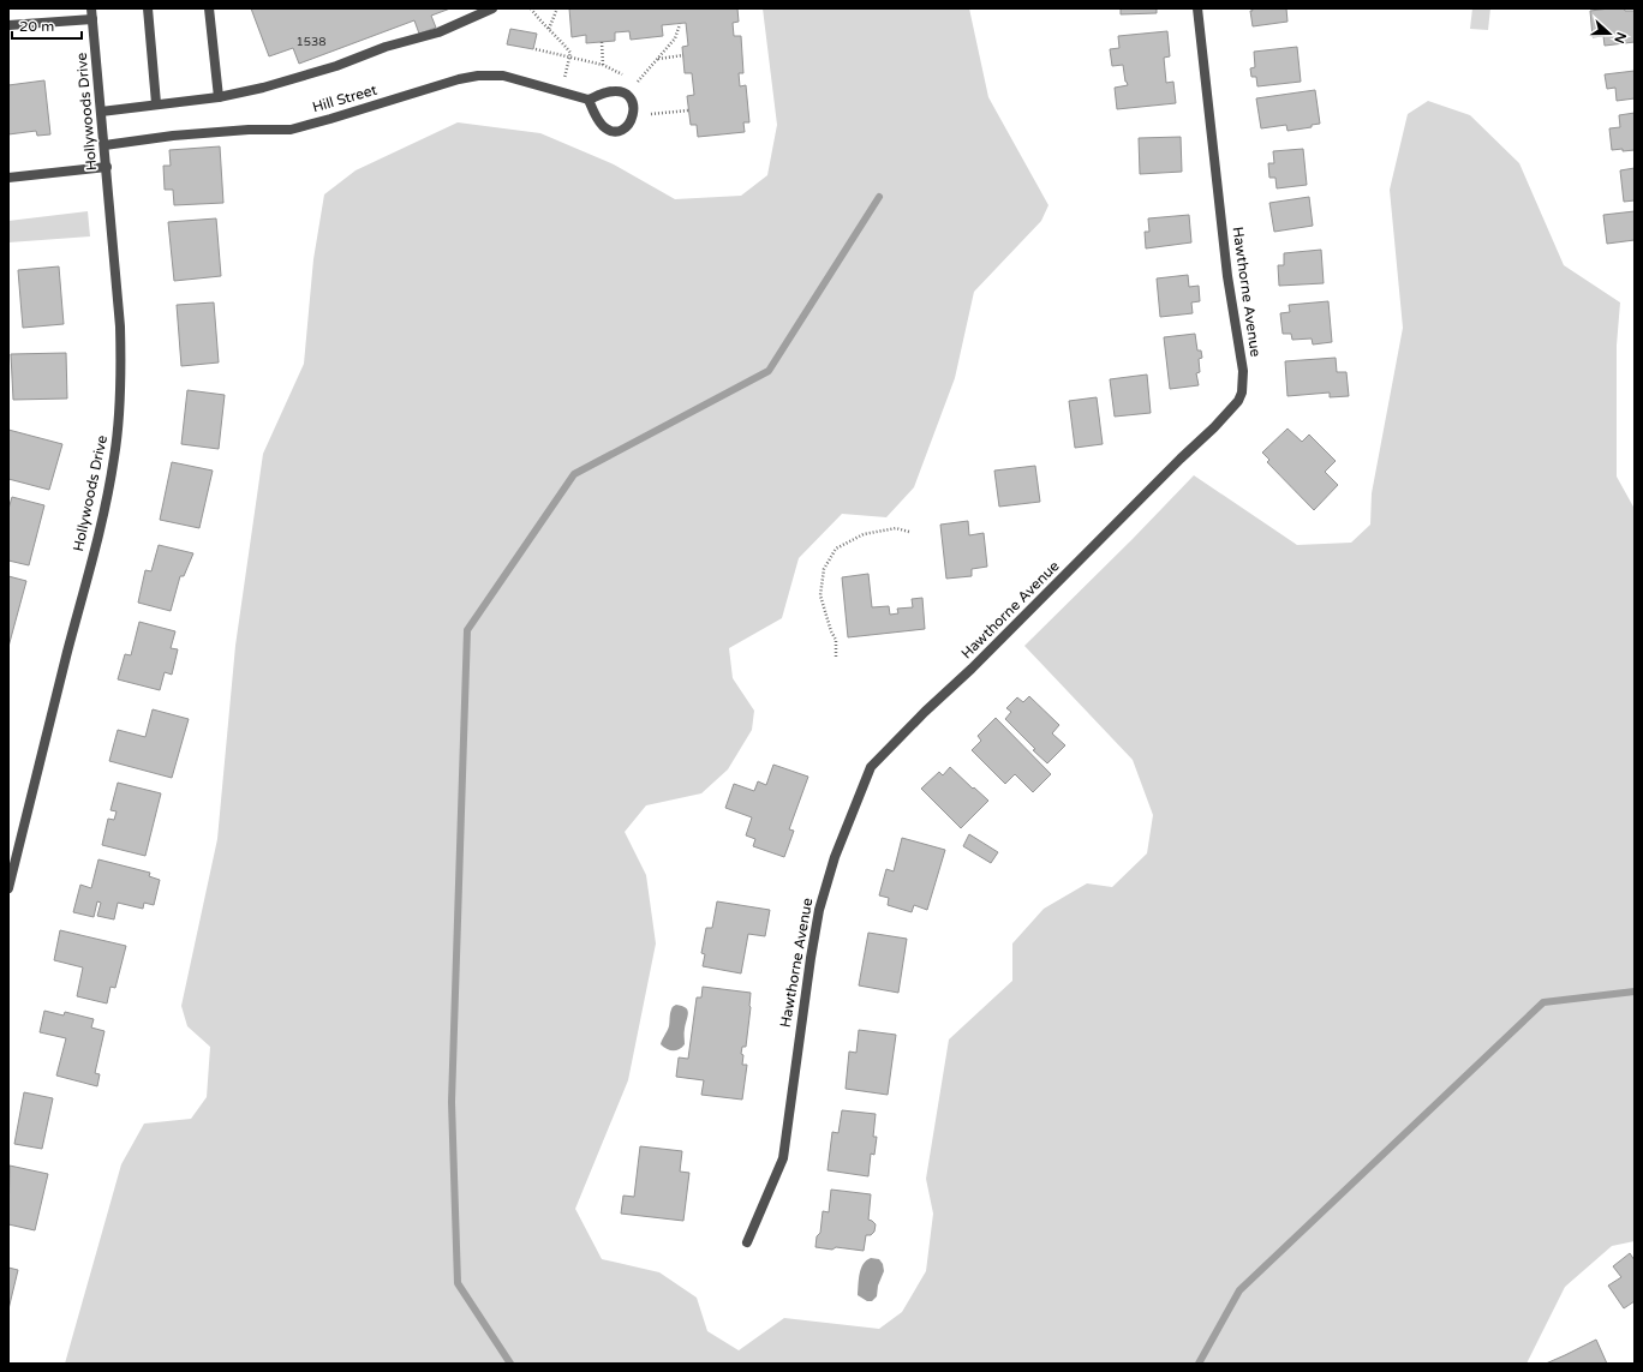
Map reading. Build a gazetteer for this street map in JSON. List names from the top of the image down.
{
  "streets": {
    "street": ["Hill Street", "Hollywoods Drive", "Hawthorne Avenue"]
  },
  "crossings": [
    ["Hill Street", "Hollywoods Drive"]
  ],
  "house_numbers": ["1538"],
  "scale_bar": "20 m",
  "north": "right"
}
